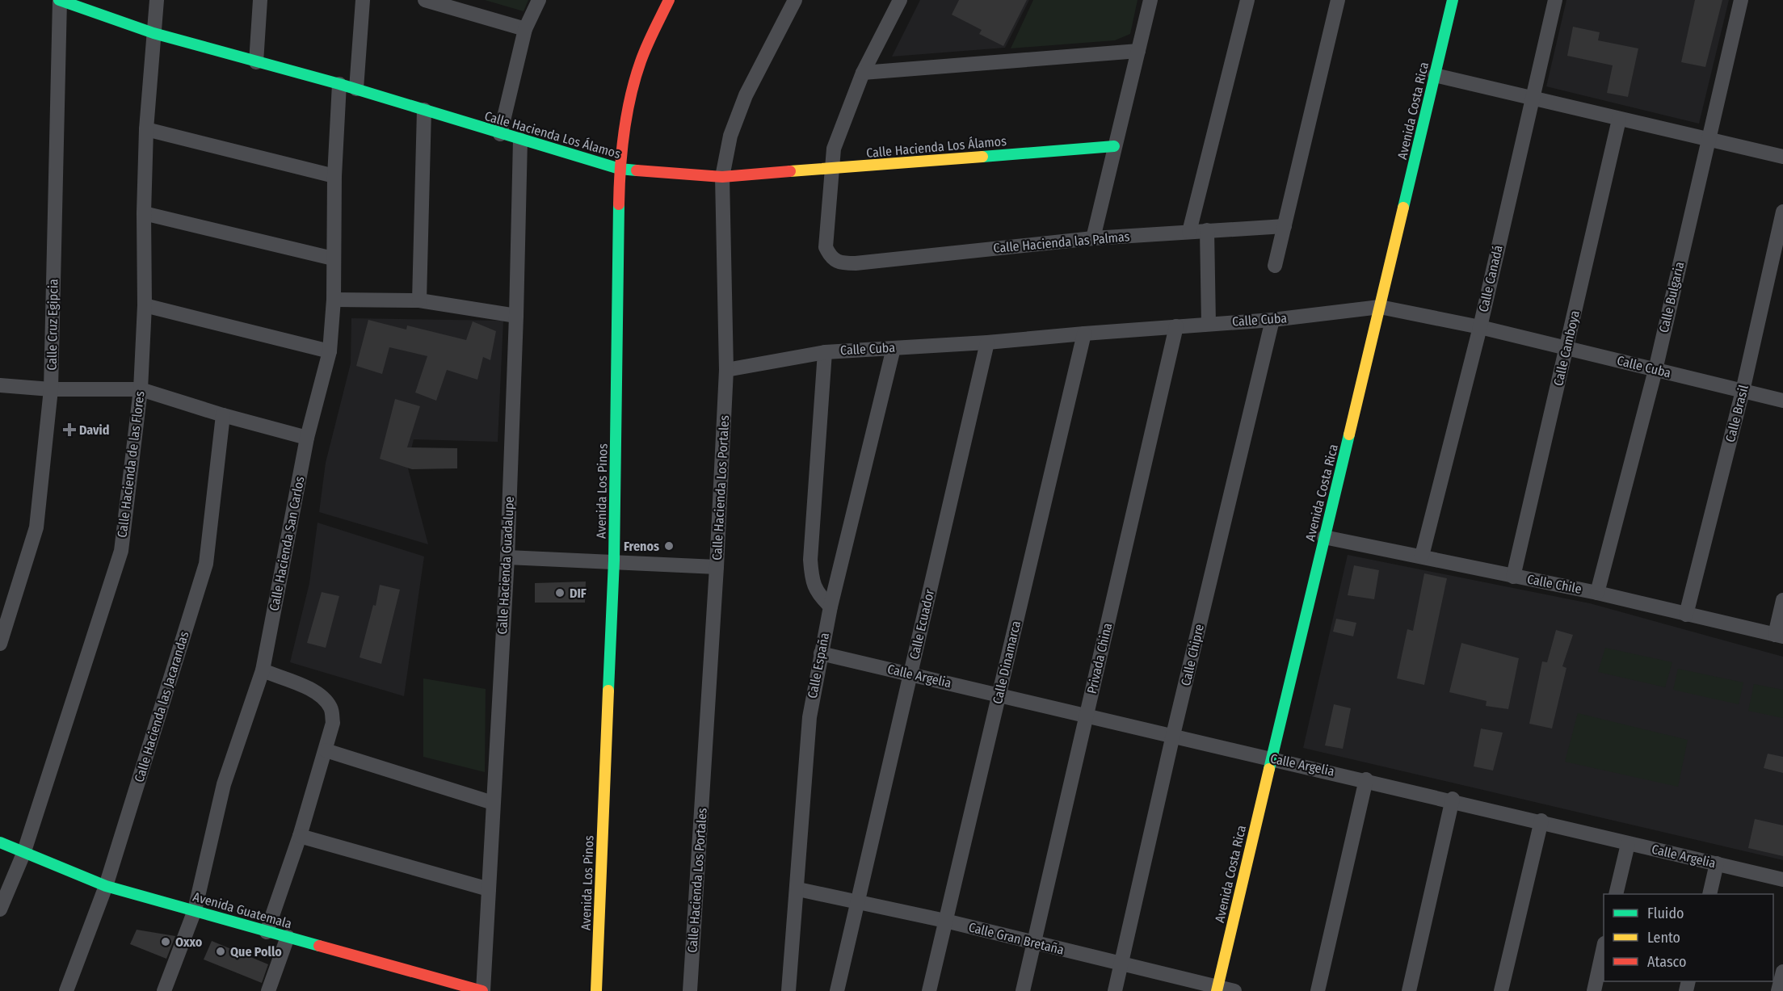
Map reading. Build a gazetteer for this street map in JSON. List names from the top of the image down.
{
  "streets": {
    "street": [
      "Avenida Costa Rica",
      "Calle Hacienda Los Álamos",
      "Calle Hacienda las Palmas",
      "Calle Canadá",
      "Calle Bulgaria",
      "Calle Cuba",
      "Calle Cruz Egipcia",
      "Calle Camboya",
      "Calle Brasil",
      "Calle Hacienda de las Flores",
      "Calle Hacienda Los Portales",
      "Avenida Los Pinos",
      "Calle Hacienda San Carlos",
      "Calle Hacienda Guadalupe",
      "Calle Chile",
      "Calle Ecuador",
      "Calle Chipre",
      "Privada China",
      "Calle Dinamarca",
      "Calle España",
      "Calle Argelia",
      "Calle Hacienda las Jacarandas",
      "Avenida Guatemala",
      "Calle Gran Bretaña"
    ]
  },
  "crossings": [
    ["Avenida Costa Rica", "Calle Cuba"],
    ["Avenida Costa Rica", "Calle Chile"],
    ["Avenida Costa Rica", "Calle Argelia"],
    ["Avenida Costa Rica", "Calle Gran Bretaña"],
    ["Calle Hacienda Los Álamos", "Calle Hacienda las Palmas"],
    ["Calle Hacienda Los Álamos", "Calle Cruz Egipcia"],
    ["Calle Hacienda Los Álamos", "Calle Hacienda de las Flores"],
    ["Calle Hacienda Los Álamos", "Calle Hacienda Los Portales"],
    ["Calle Hacienda Los Álamos", "Avenida Los Pinos"],
    ["Calle Hacienda Los Álamos", "Calle Hacienda San Carlos"],
    ["Calle Hacienda Los Álamos", "Calle Hacienda Guadalupe"],
    ["Calle Canadá", "Calle Cuba"],
    ["Calle Canadá", "Calle Chile"],
    ["Calle Bulgaria", "Calle Cuba"],
    ["Calle Bulgaria", "Calle Chile"],
    ["Calle Cuba", "Calle Camboya"],
    ["Calle Cuba", "Calle Brasil"],
    ["Calle Cuba", "Calle Hacienda Los Portales"],
    ["Calle Cuba", "Calle Ecuador"],
    ["Calle Cuba", "Calle Chipre"],
    ["Calle Cuba", "Privada China"],
    ["Calle Cuba", "Calle Dinamarca"],
    ["Calle Cuba", "Calle España"],
    ["Calle Camboya", "Calle Chile"],
    ["Calle Brasil", "Calle Chile"],
    ["Calle Hacienda de las Flores", "Avenida Guatemala"],
    ["Calle Hacienda San Carlos", "Avenida Guatemala"],
    ["Calle Hacienda Guadalupe", "Avenida Guatemala"],
    ["Calle Ecuador", "Calle Argelia"],
    ["Calle Ecuador", "Calle Gran Bretaña"],
    ["Calle Chipre", "Calle Argelia"],
    ["Calle Chipre", "Calle Gran Bretaña"],
    ["Privada China", "Calle Argelia"],
    ["Privada China", "Calle Gran Bretaña"],
    ["Calle Dinamarca", "Calle Argelia"],
    ["Calle Dinamarca", "Calle Gran Bretaña"],
    ["Calle España", "Calle Argelia"],
    ["Calle España", "Calle Gran Bretaña"],
    ["Calle Hacienda las Jacarandas", "Avenida Guatemala"]
  ],
  "places": {
    "health": ["David"],
    "other": [
      "Frenos",
      "DIF",
      "Oxxo",
      "Que Pollo"
    ]
  },
  "legend": ["Fluido", "Lento", "Atasco"]
}
